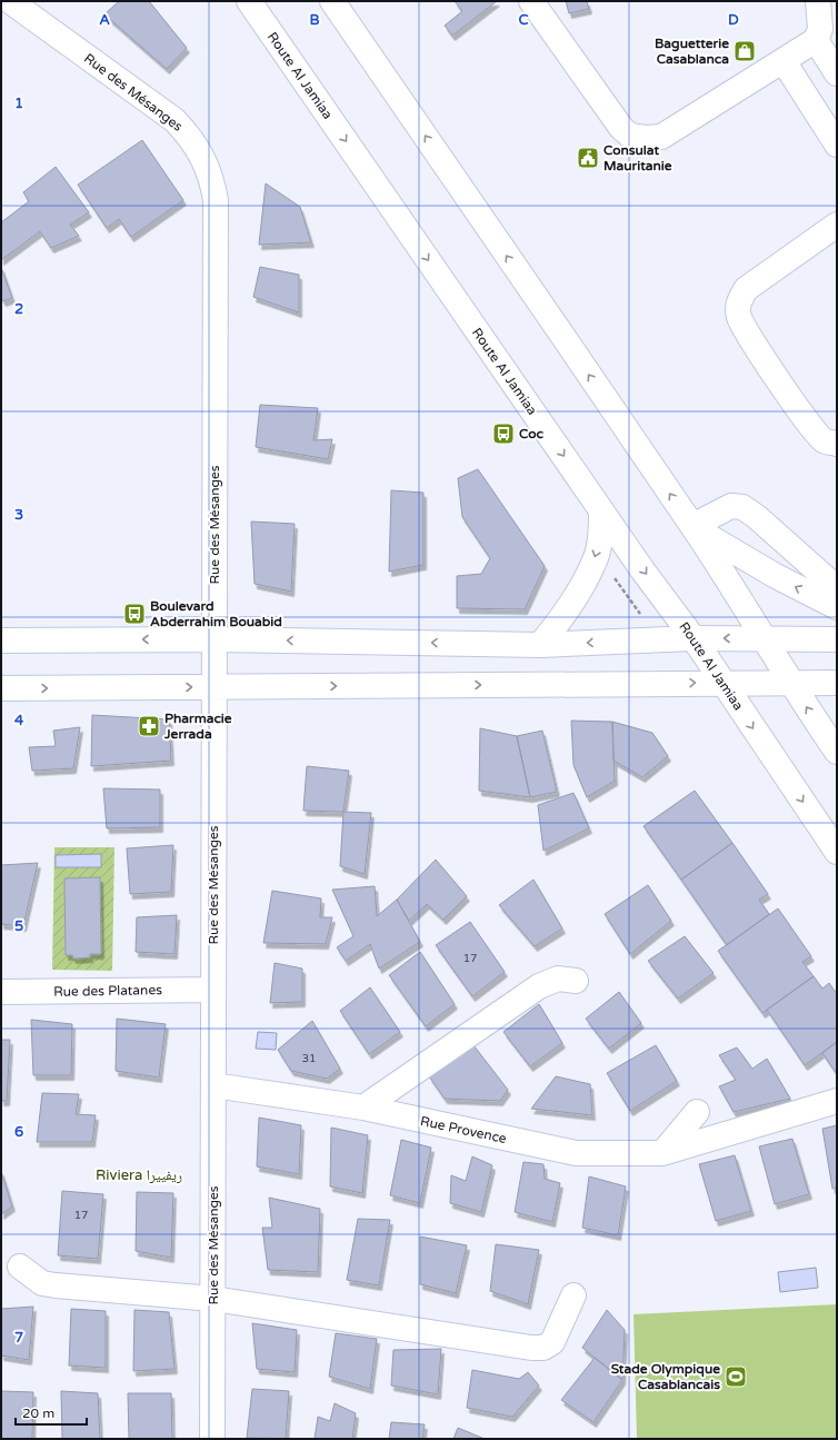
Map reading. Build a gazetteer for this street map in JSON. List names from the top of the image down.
{
  "streets": {
    "street": [
      "Route Al Jamiaa",
      "Rue des Mésanges",
      "Rue des Platanes",
      "Rue Provence"
    ]
  },
  "crossings": [
    ["Rue des Mésanges", "Rue des Platanes"],
    ["Rue des Mésanges", "Rue Provence"]
  ],
  "districts": ["Riviera ريفييرا"],
  "places": {
    "shop": ["Baguetterie Casablanca"],
    "public building": ["Consulat Mauritanie"],
    "bus stop": ["Coc", "Boulevard Abderrahim Bouabid"],
    "pharmacy": ["Pharmacie Jerrada"],
    "sports": ["Stade Olympique Casablancais"]
  },
  "house_numbers": ["17", "31", "17"],
  "scale_bar": "20 m",
  "grid": {
    "columns": [
      "A",
      "B",
      "C",
      "D"
    ],
    "rows": [
      "1",
      "2",
      "3",
      "4",
      "5",
      "6",
      "7"
    ]
  }
}
